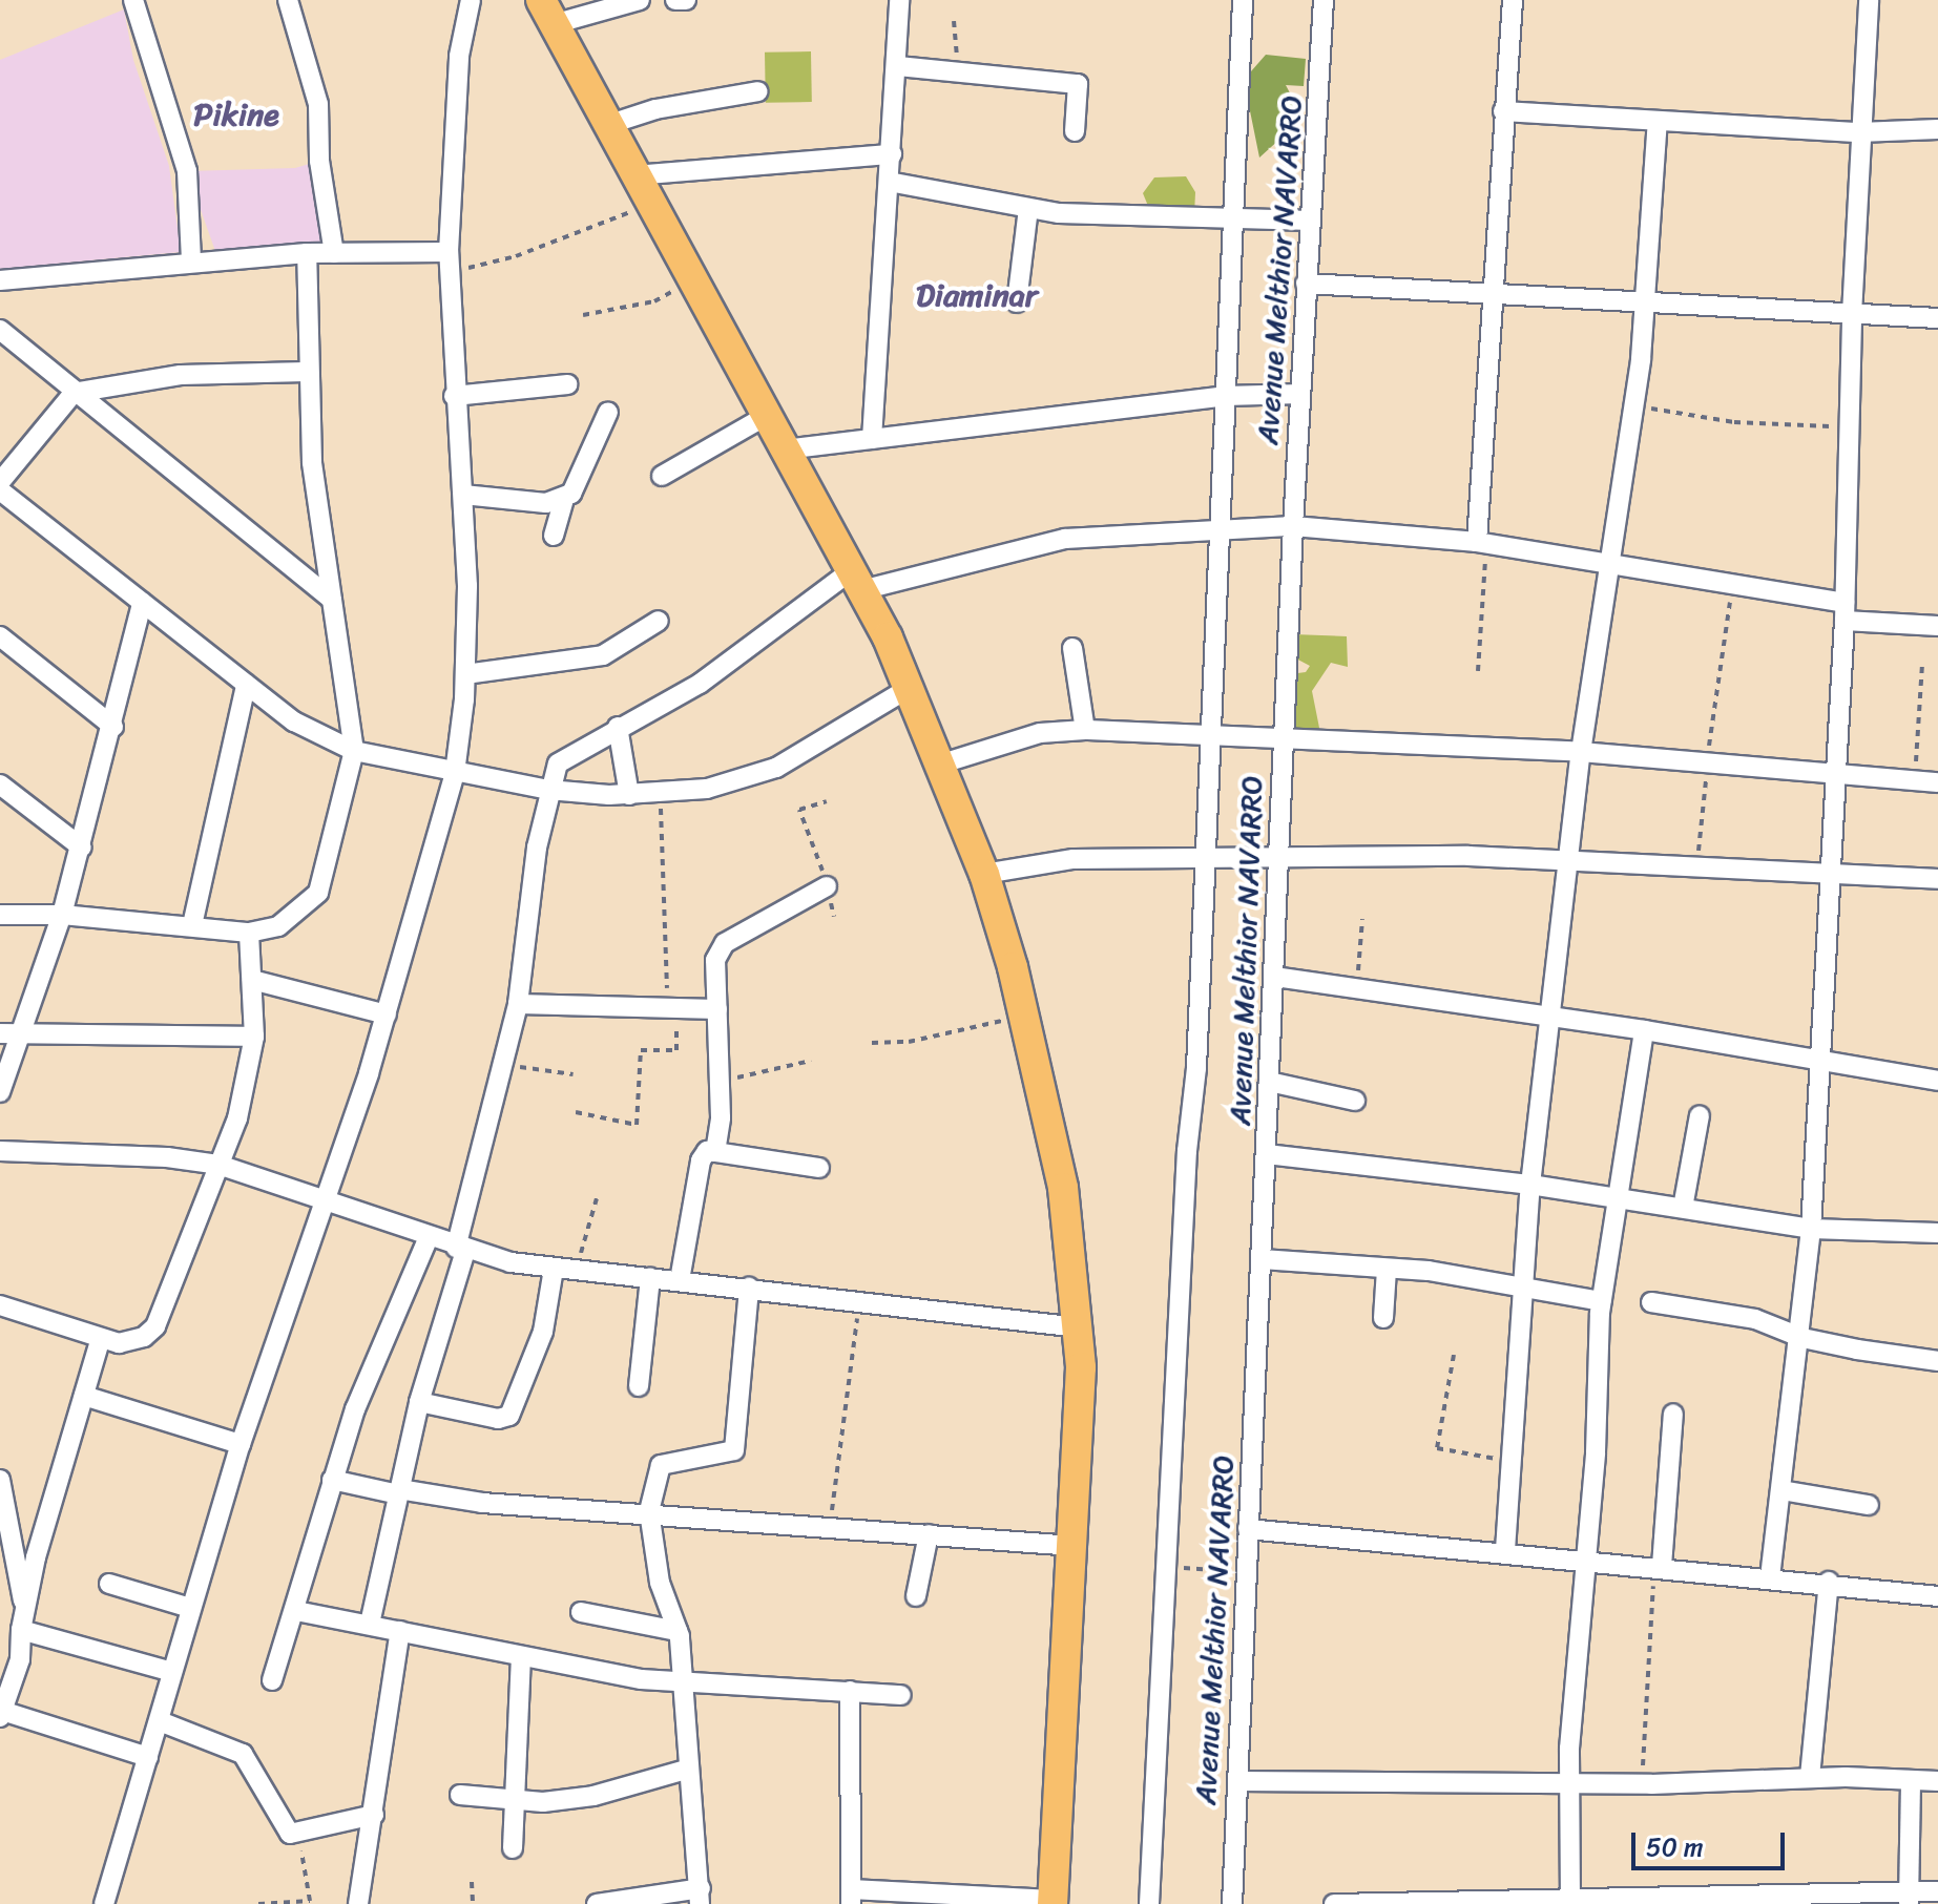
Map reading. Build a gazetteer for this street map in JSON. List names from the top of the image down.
{
  "streets": {
    "street": ["Avenue Melthior NAVARRO"]
  },
  "districts": ["Pikine", "Diaminar"],
  "scale_bar": "50 m"
}
